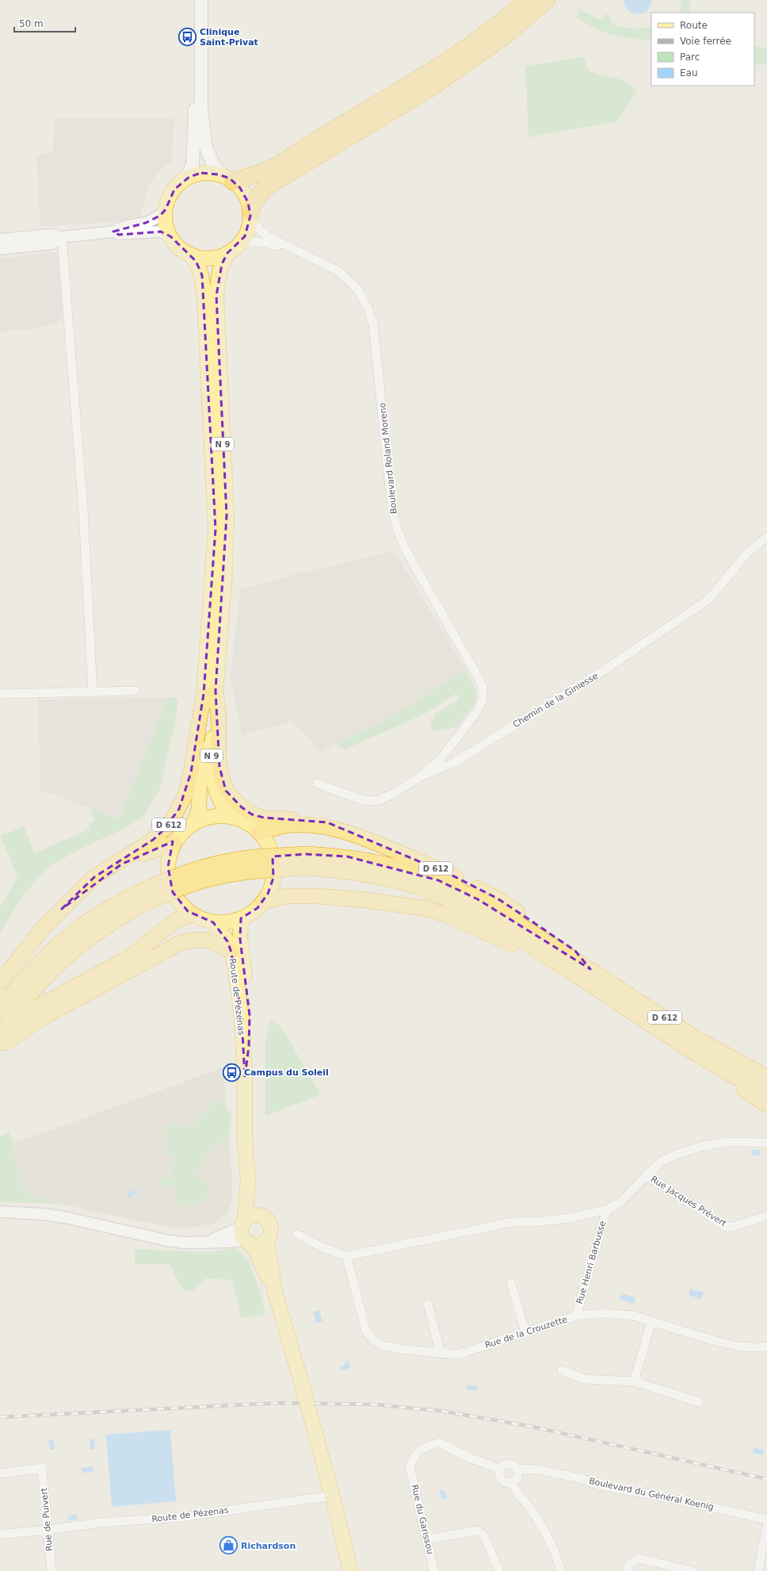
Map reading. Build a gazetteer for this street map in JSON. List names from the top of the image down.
{
  "streets": {
    "highway": ["D 612"],
    "main road": ["N 9", "Route de Pézenas"],
    "street": [
      "Boulevard Roland Moreno",
      "Chemin de la Giniesse",
      "Rue Jacques Prévert",
      "Rue Henri Barbusse",
      "Rue de la Crouzette",
      "Boulevard du Général Koenig",
      "Rue de Puivert",
      "Rue du Garissou"
    ]
  },
  "crossings": [
    ["N 9", "Boulevard Roland Moreno"],
    ["N 9", "D 612"],
    ["N 9", "Route de Pézenas"],
    ["Boulevard Roland Moreno", "Chemin de la Giniesse"],
    ["D 612", "Route de Pézenas"],
    ["Route de Pézenas", "Rue de Puivert"],
    ["Rue Henri Barbusse", "Rue de la Crouzette"],
    ["Boulevard du Général Koenig", "Rue du Garissou"]
  ],
  "places": {
    "bus stop": ["Clinique Saint-Privat", "Campus du Soleil"],
    "shop": ["Richardson"]
  },
  "legend": [
    "Route",
    "Voie ferrée",
    "Parc",
    "Eau"
  ],
  "scale_bar": "50 m"
}
